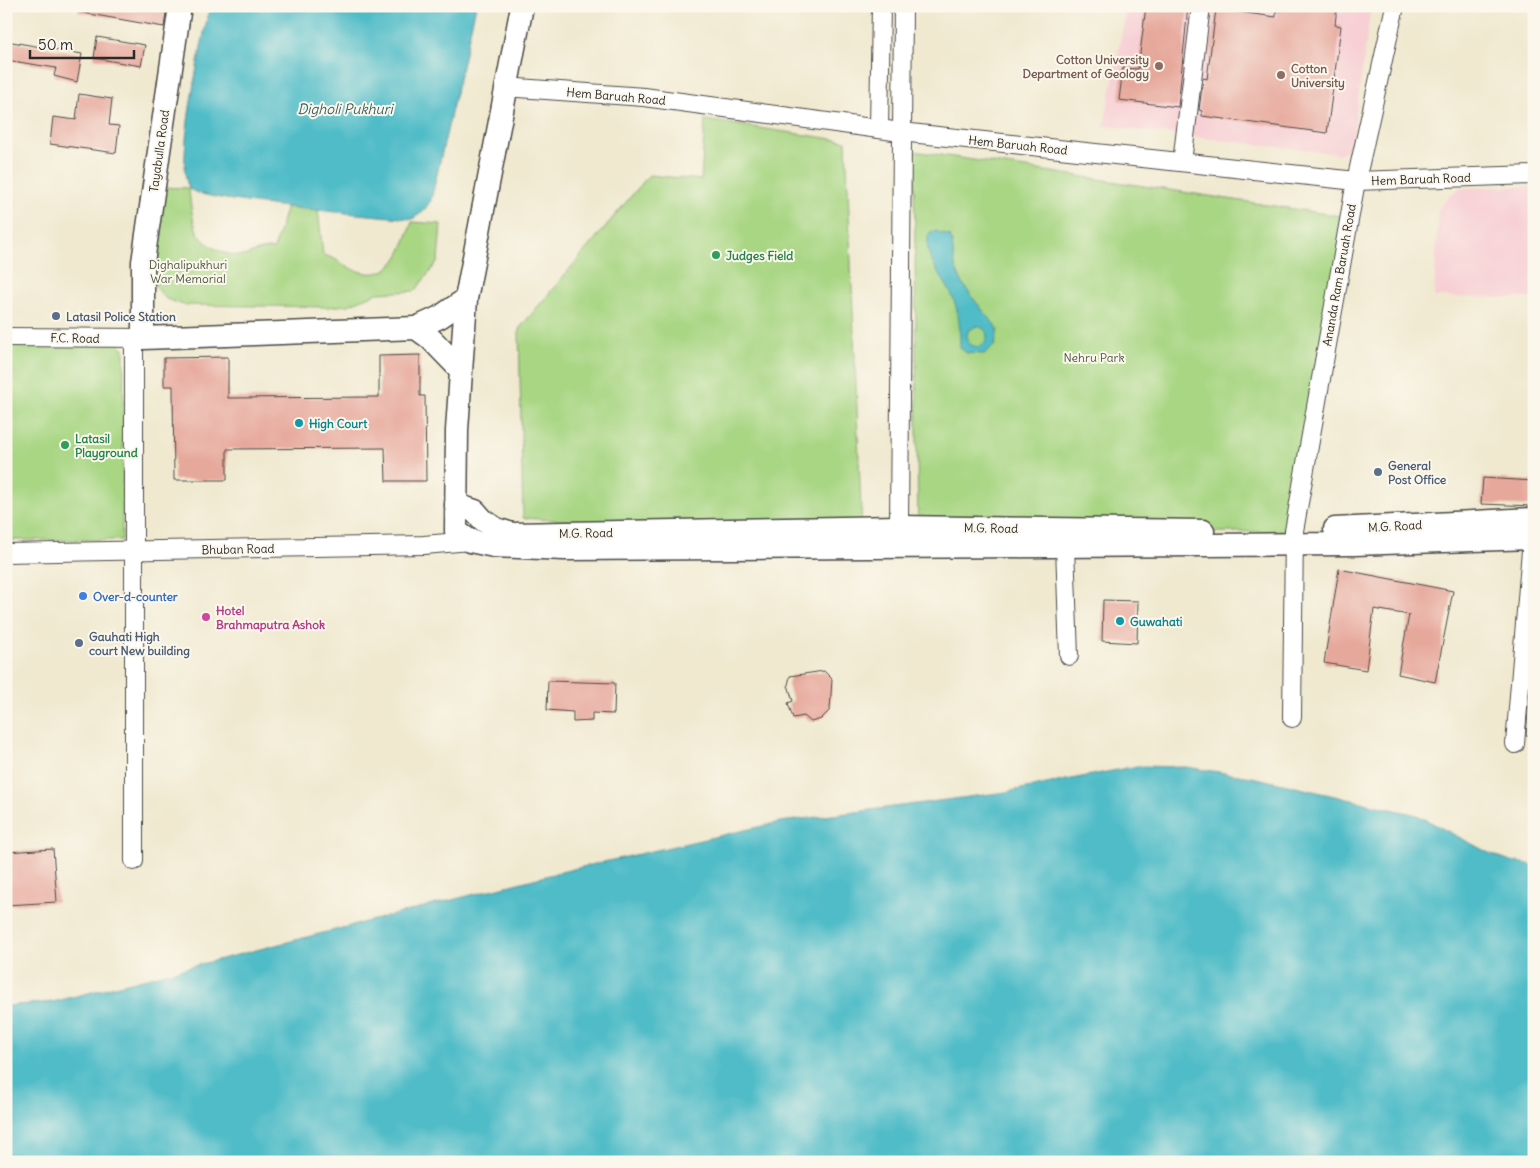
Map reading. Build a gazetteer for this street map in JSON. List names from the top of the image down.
{
  "streets": {
    "main road": ["Tayabulla Road", "M.G. Road"],
    "street": [
      "Hem Baruah Road",
      "Ananda Ram Baruah Road",
      "F.C. Road",
      "Bhuban Road"
    ]
  },
  "crossings": [
    ["Hem Baruah Road", "Ananda Ram Baruah Road"],
    ["Tayabulla Road", "F.C. Road"],
    ["Ananda Ram Baruah Road", "M.G. Road"],
    ["M.G. Road", "Bhuban Road"]
  ],
  "water": ["Digholi Pukhuri"],
  "parks": ["Dighalipukhuri War Memorial", "Nehru Park"],
  "places": [
    "Cotton University Department of Geology",
    "Cotton University",
    "Judges Field",
    "Latasil Police Station",
    "High Court",
    "Latasil Playground",
    "General Post Office",
    "Over-d-counter",
    "Hotel Brahmaputra Ashok",
    "Guwahati",
    "Gauhati High court New building"
  ],
  "scale_bar": "50 m"
}
